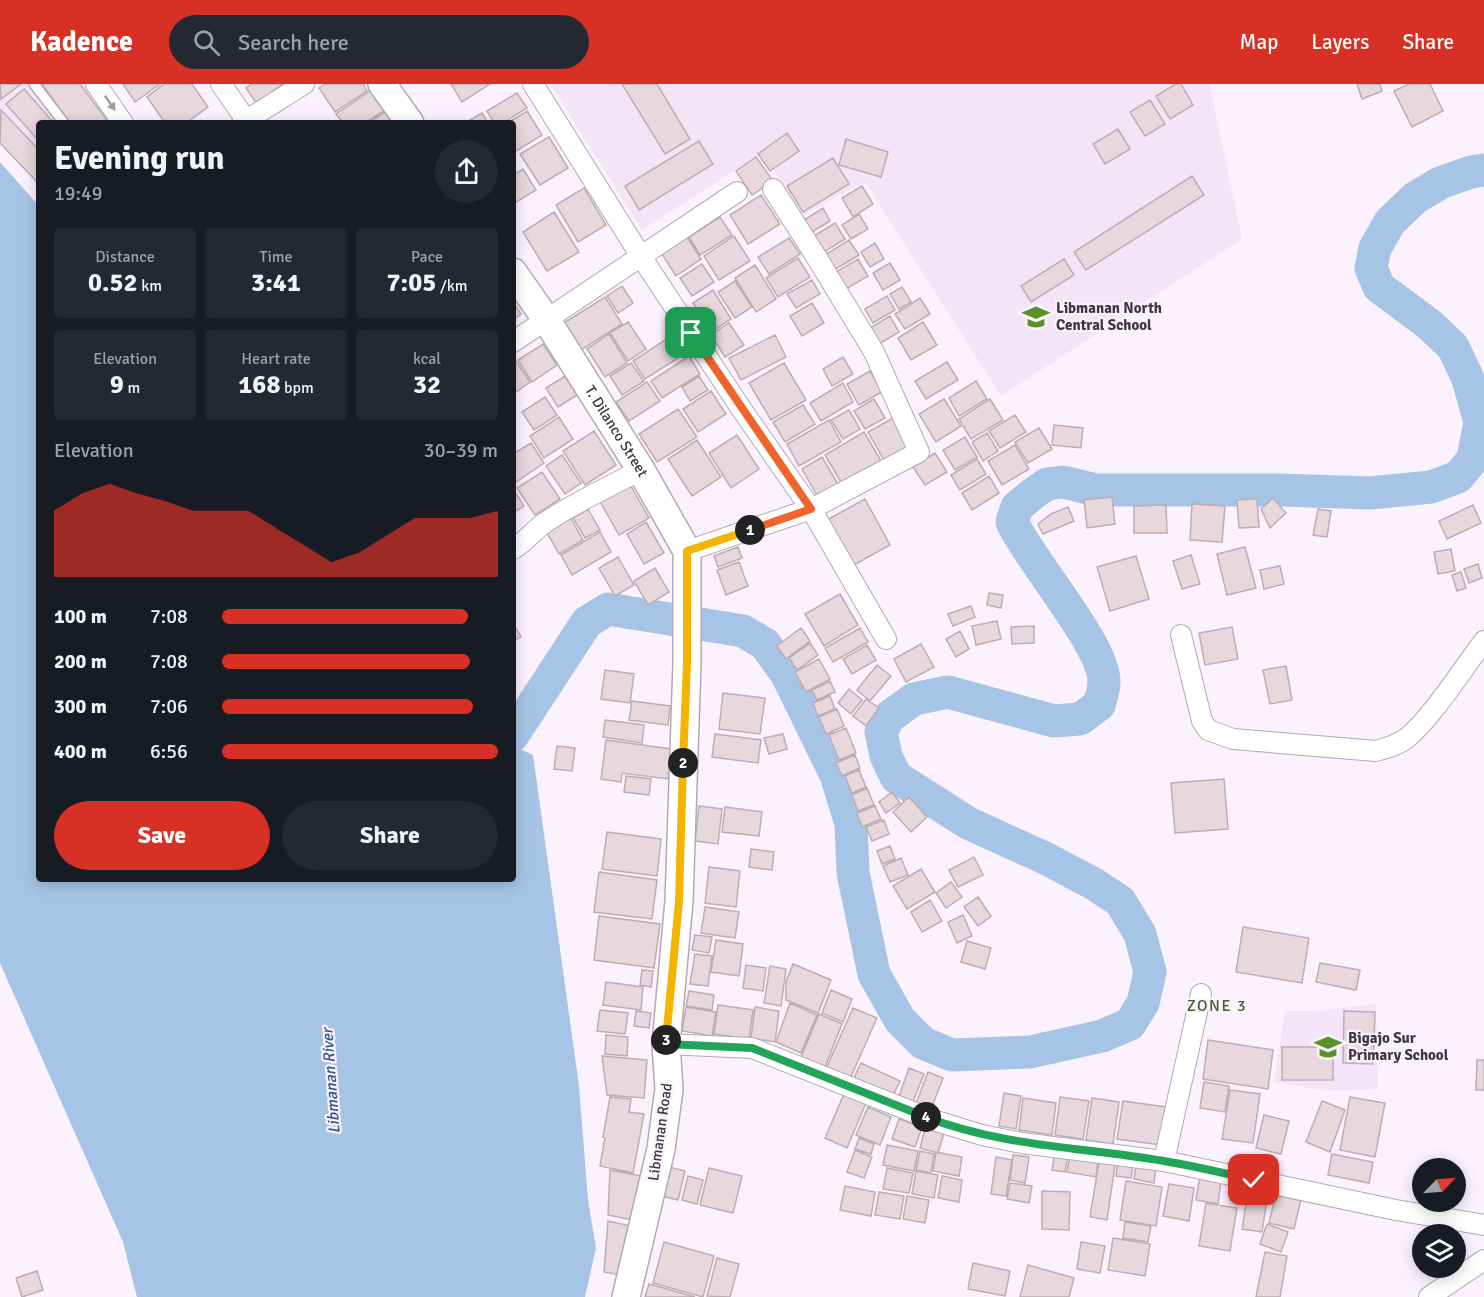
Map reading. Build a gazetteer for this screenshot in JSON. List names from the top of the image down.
{
  "streets": {
    "main road": ["T. Dilanco Street", "Libmanan Road"]
  },
  "crossings": [
    ["T. Dilanco Street", "Libmanan Road"]
  ],
  "districts": ["ZONE 3"],
  "water": ["Libmanan River"],
  "places": {
    "school or university": ["Libmanan North Central School", "Bigajo Sur Primary School"]
  },
  "north": "top right",
  "page": {
    "header": "Kadence",
    "search": "Search here",
    "nav": ["Map", "Layers", "Share"],
    "heading": ["Evening run", "19:49"],
    "stats": [
      ["Distance", "0.52 km"],
      ["Time", "3:41"],
      ["Pace", "7:05 /km"],
      ["Elevation", "9 m"],
      ["Heart rate", "168 bpm"],
      ["kcal", "32"]
    ],
    "chart": ["Elevation", "30–39 m"],
    "pins": [
      "1",
      "2",
      "3",
      "4"
    ],
    "list": [
      {
        "name": "100 m",
        "note": "7:08"
      },
      {
        "name": "200 m",
        "note": "7:08"
      },
      {
        "name": "300 m",
        "note": "7:06"
      },
      {
        "name": "400 m",
        "note": "6:56"
      }
    ],
    "buttons": ["Save", "Share"]
  }
}
